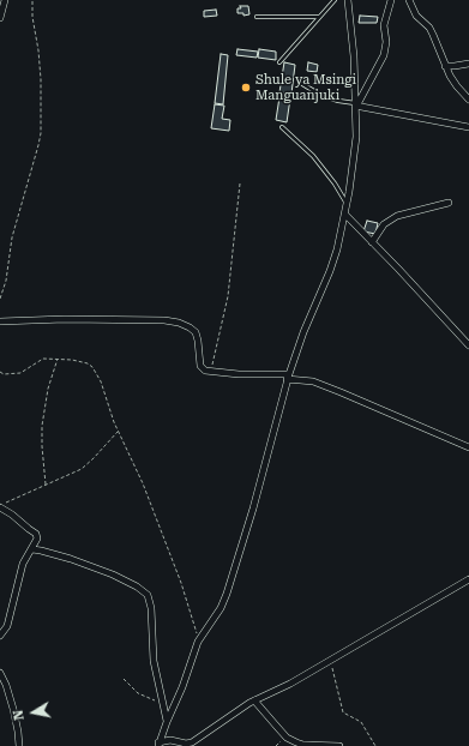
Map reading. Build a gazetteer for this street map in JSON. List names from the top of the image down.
{
  "places": ["Shule ya Msingi Manguanjuki"],
  "north": "left"
}
